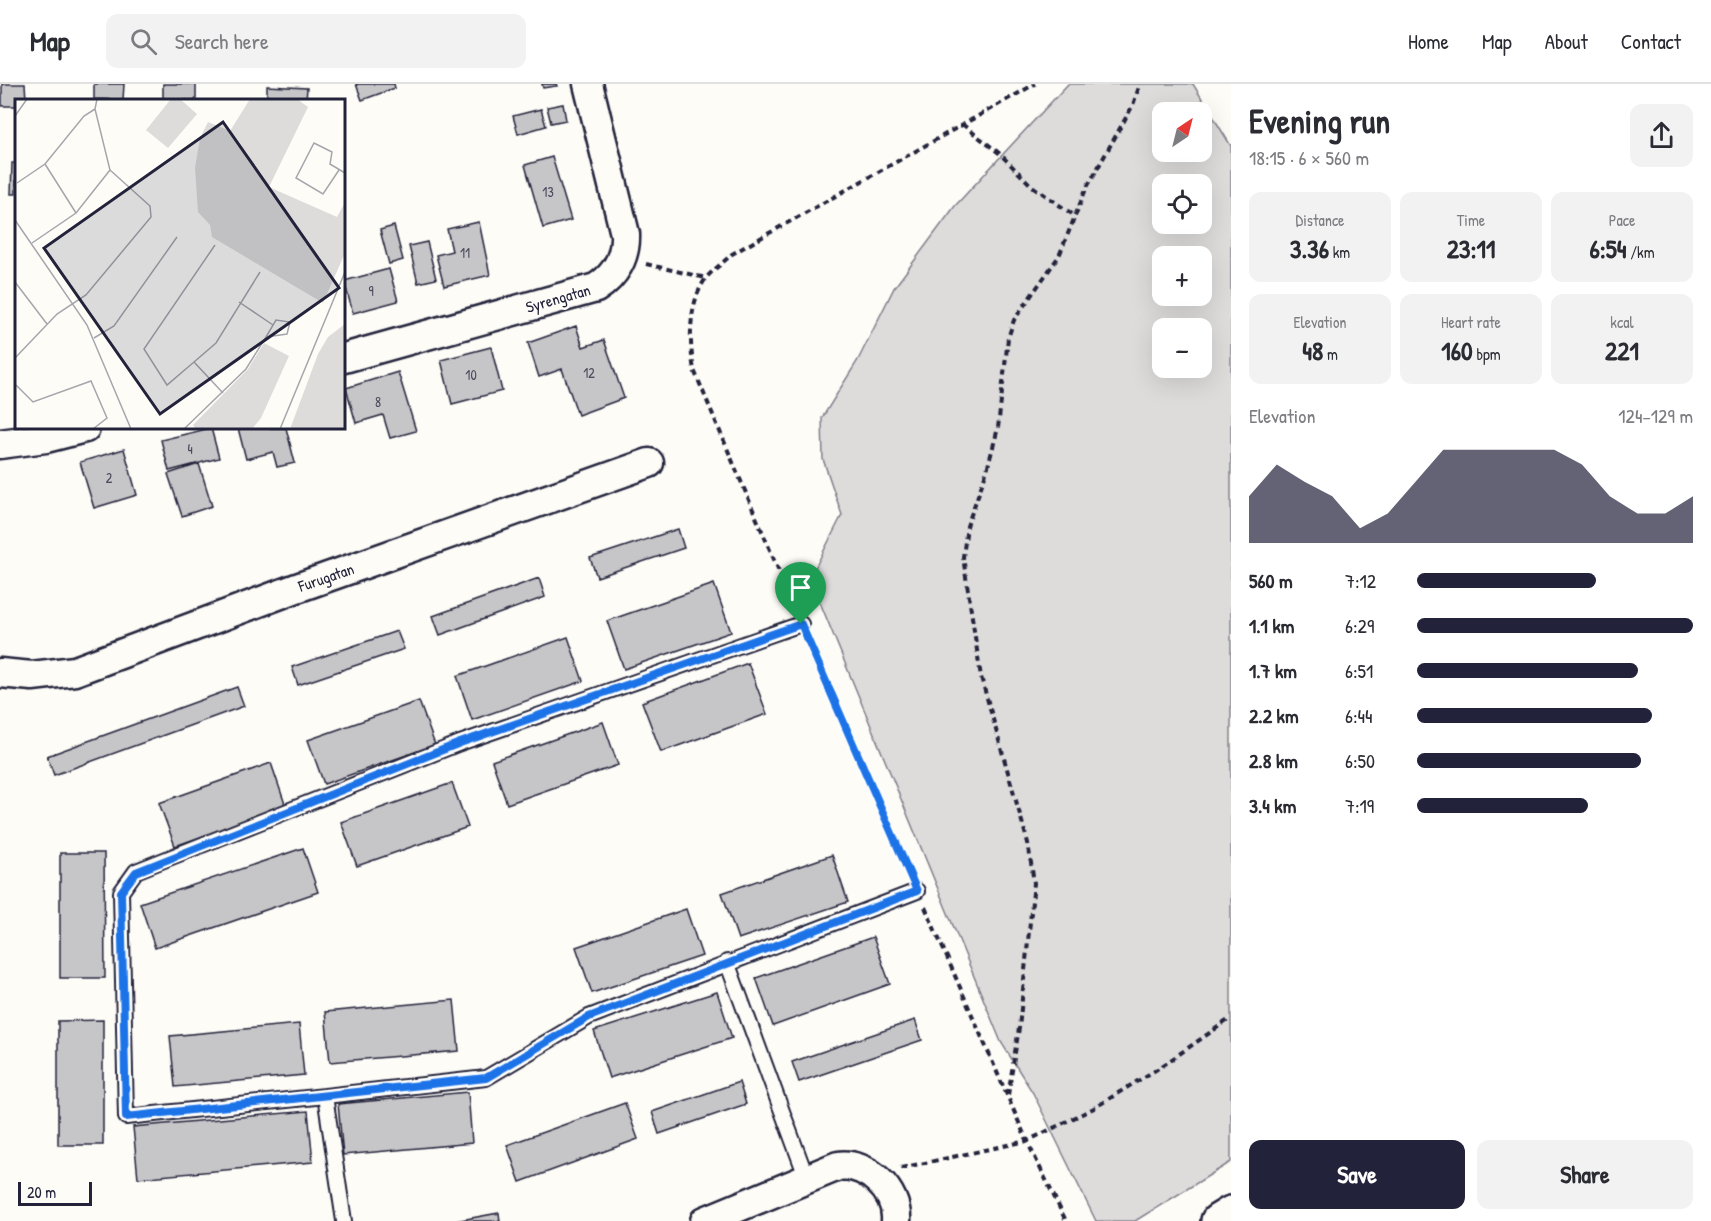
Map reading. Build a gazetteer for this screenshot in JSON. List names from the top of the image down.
{
  "streets": {
    "street": ["Syrengatan", "Furugatan"]
  },
  "house_numbers": [
    "13",
    "11",
    "9",
    "12",
    "10",
    "8",
    "4",
    "2"
  ],
  "scale_bar": "20 m",
  "north": "top right",
  "page": {
    "header": "Map",
    "search": "Search here",
    "nav": [
      "Home",
      "Map",
      "About",
      "Contact"
    ],
    "heading": ["Evening run", "18:15 · 6 × 560 m"],
    "map_buttons": ["+", "−"],
    "stats": [
      ["Distance", "3.36 km"],
      ["Time", "23:11"],
      ["Pace", "6:54 /km"],
      ["Elevation", "48 m"],
      ["Heart rate", "160 bpm"],
      ["kcal", "221"]
    ],
    "chart": ["Elevation", "124–129 m"],
    "list": [
      {
        "name": "560 m",
        "note": "7:12"
      },
      {
        "name": "1.1 km",
        "note": "6:29"
      },
      {
        "name": "1.7 km",
        "note": "6:51"
      },
      {
        "name": "2.2 km",
        "note": "6:44"
      },
      {
        "name": "2.8 km",
        "note": "6:50"
      },
      {
        "name": "3.4 km",
        "note": "7:19"
      }
    ],
    "buttons": ["Save", "Share"],
    "scale": "20 m"
  }
}
